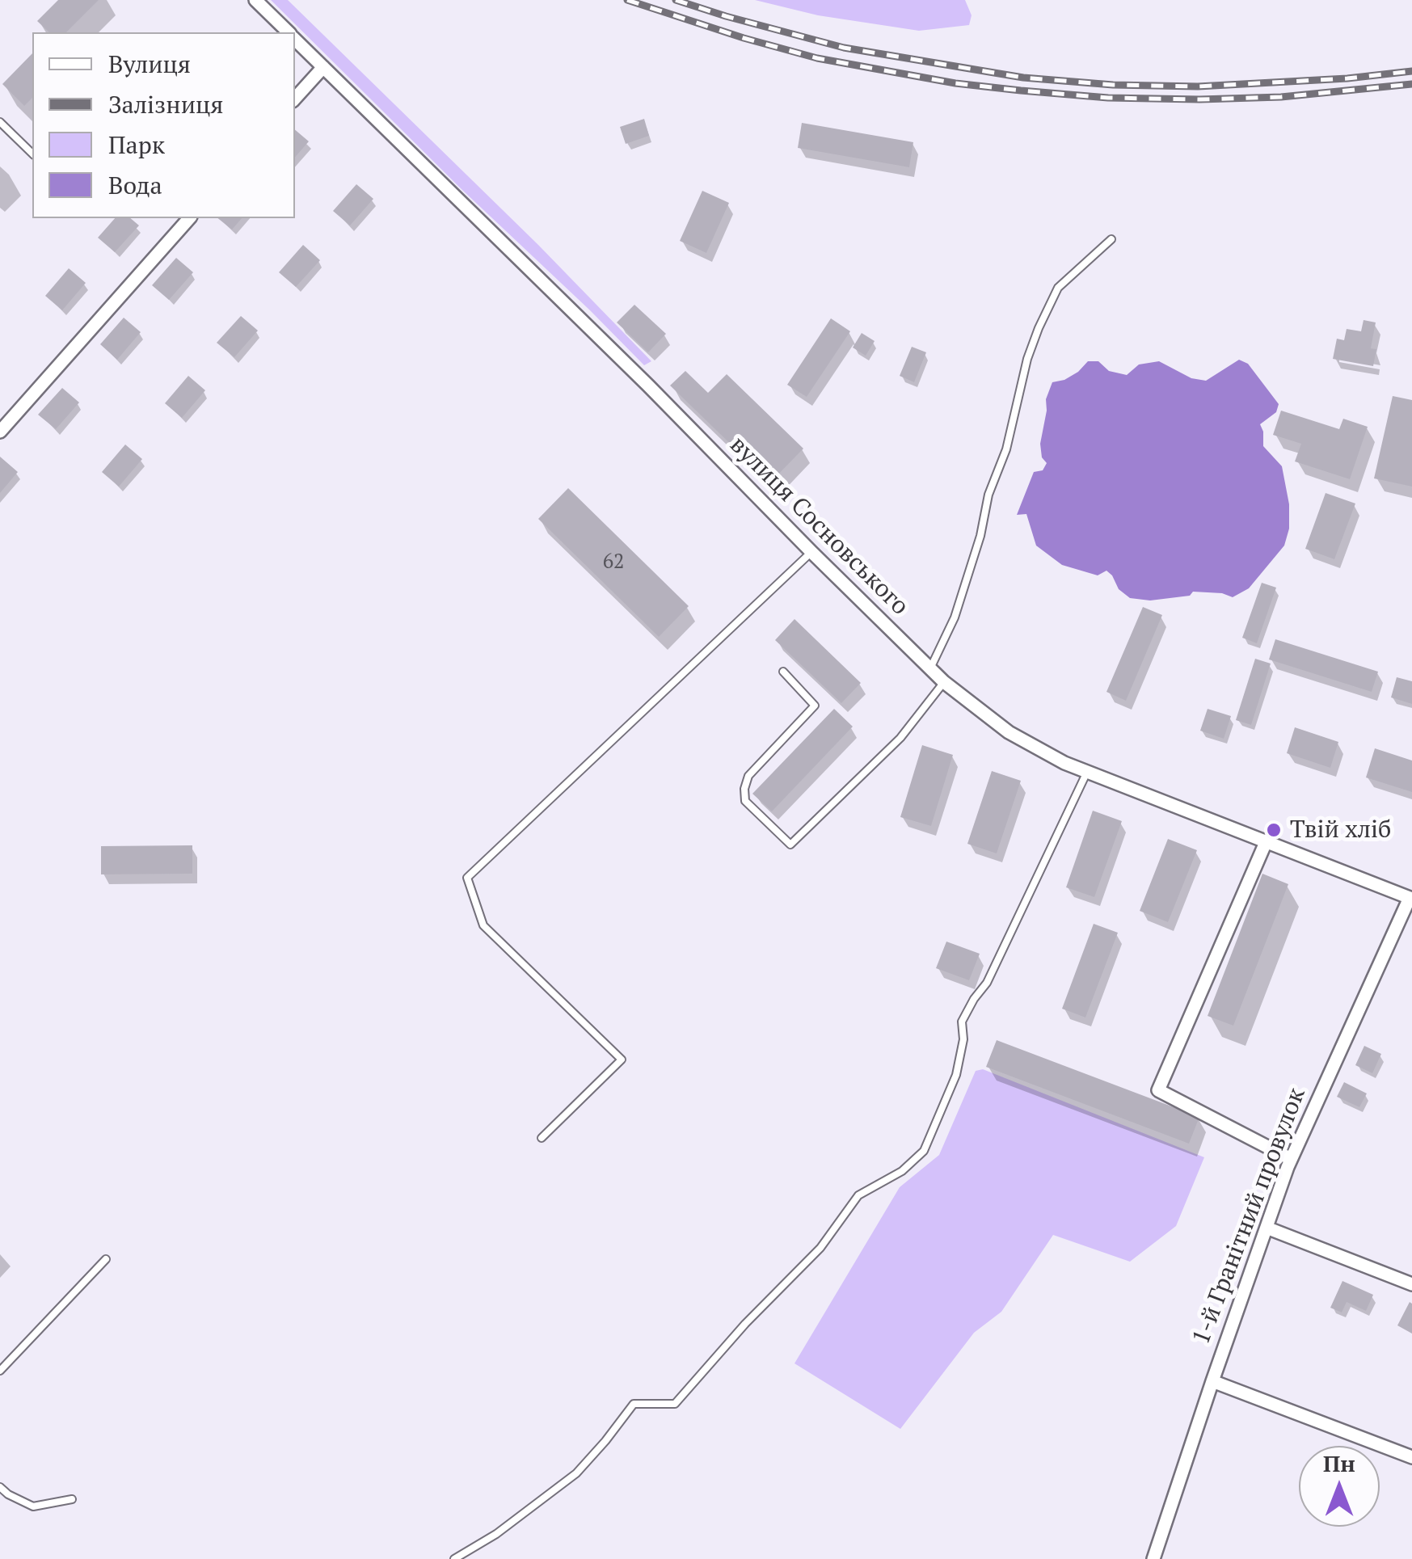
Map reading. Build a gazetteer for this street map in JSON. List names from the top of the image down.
{
  "streets": {
    "street": ["вулиця Сосновського", "1-й Гранітний провулок"]
  },
  "crossings": [
    ["вулиця Сосновського", "1-й Гранітний провулок"]
  ],
  "places": ["Твій хліб"],
  "house_numbers": ["62"],
  "legend": [
    "Вулиця",
    "Залізниця",
    "Парк",
    "Вода"
  ],
  "north": "top"
}
